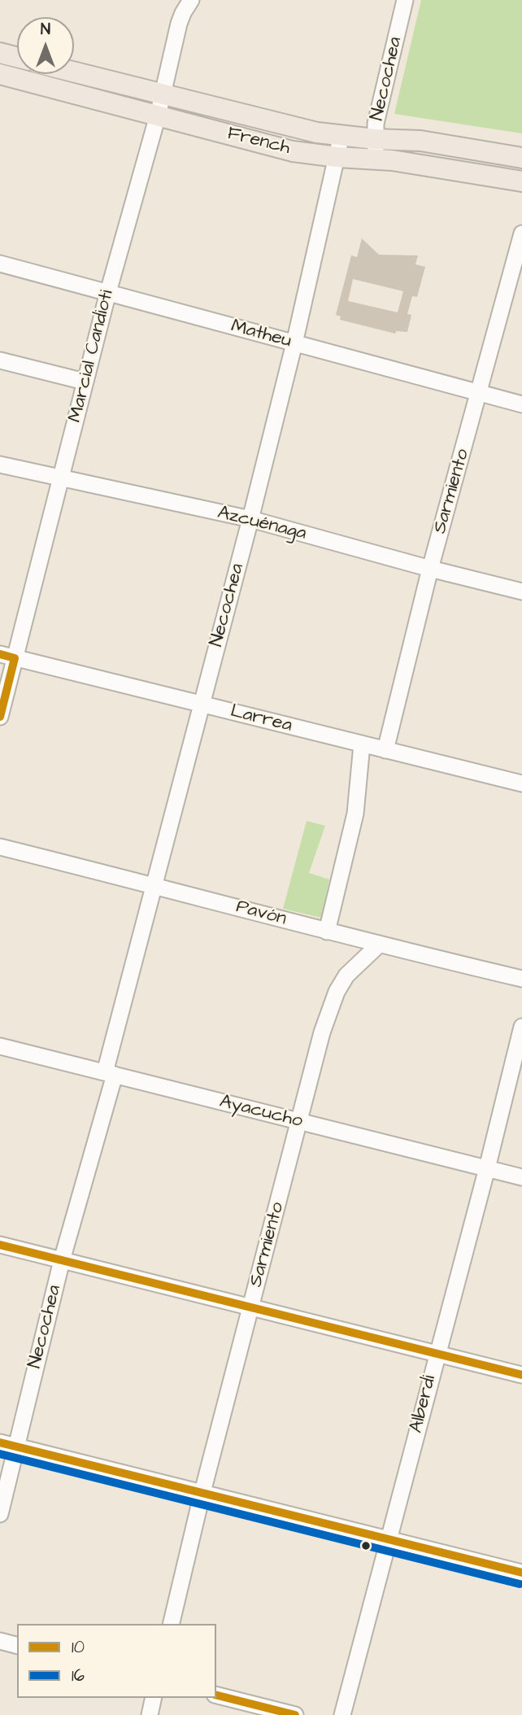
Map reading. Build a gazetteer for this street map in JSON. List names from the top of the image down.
{
  "streets": {
    "main road": ["French"],
    "street": [
      "Necochea",
      "Matheu",
      "Marcial Candioti",
      "Sarmiento",
      "Azcuénaga",
      "Larrea",
      "Pavón",
      "Ayacucho",
      "Alberdi"
    ]
  },
  "crossings": [
    ["Necochea", "French"],
    ["Necochea", "Matheu"],
    ["Necochea", "Azcuénaga"],
    ["Necochea", "Larrea"],
    ["Necochea", "Pavón"],
    ["Necochea", "Ayacucho"],
    ["French", "Marcial Candioti"],
    ["Matheu", "Marcial Candioti"],
    ["Matheu", "Sarmiento"],
    ["Marcial Candioti", "Azcuénaga"],
    ["Marcial Candioti", "Larrea"],
    ["Sarmiento", "Azcuénaga"],
    ["Sarmiento", "Larrea"],
    ["Sarmiento", "Pavón"],
    ["Sarmiento", "Ayacucho"],
    ["Ayacucho", "Alberdi"]
  ],
  "lines": ["transit line 10", "transit line 16"],
  "legend": ["10", "16"],
  "north": "top"
}
